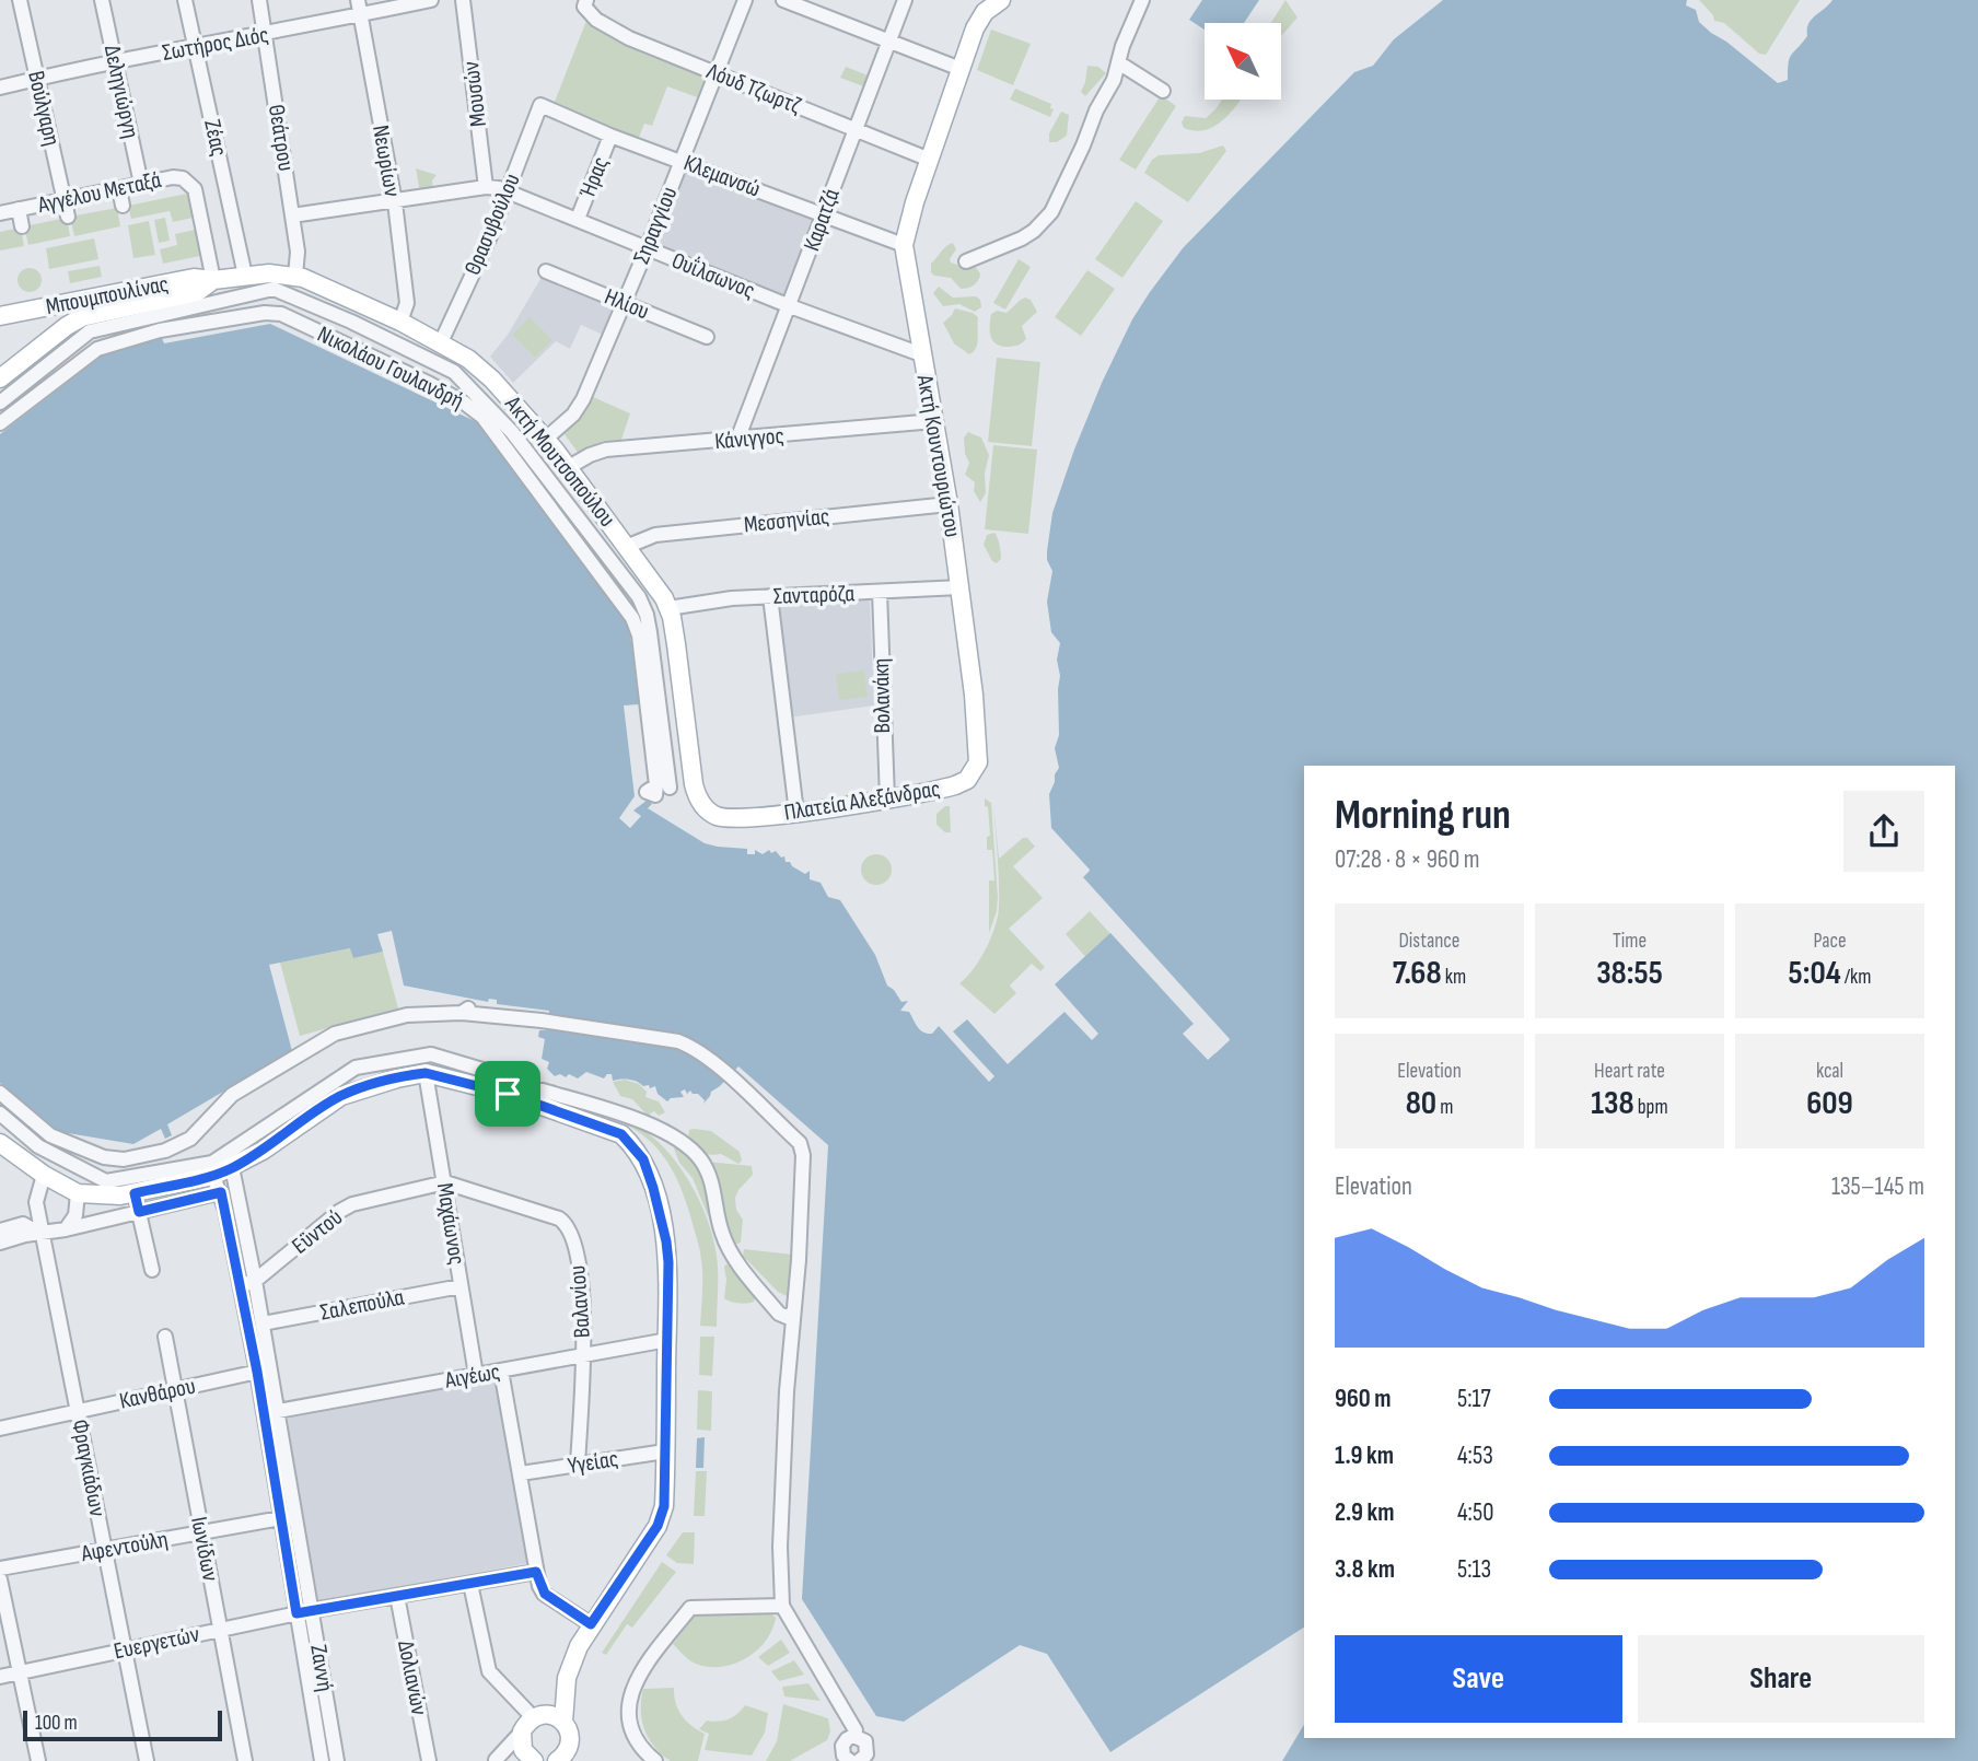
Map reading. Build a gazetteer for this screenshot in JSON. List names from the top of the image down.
{
  "streets": {
    "main road": [
      "Μπουμπουλίνας",
      "Ακτή Κουντουριώτου",
      "Ακτή Μουτσοπούλου",
      "Πλατεία Αλεξάνδρας"
    ],
    "street": [
      "Σωτήρος Διός",
      "Λόυδ Τζωρτζ",
      "Δεληγιώργη",
      "Μουσών",
      "Βούλγαρη",
      "Ζέας",
      "Θεάτρου",
      "Νεωρίων",
      "Κλεμανσώ",
      "Ήρας",
      "Αγγέλου Μεταξά",
      "Καρατζά",
      "Θρασυβούλου",
      "Σηραγγίου",
      "Ουΐλσωνος",
      "Ηλίου",
      "Νικολάου Γουλανδρή",
      "Κάνιγγος",
      "Μεσσηνίας",
      "Σανταρόζα",
      "Βολανάκη",
      "Μαχάωνος",
      "Εϋντού",
      "Βαλανίου",
      "Σαλεπούλα",
      "Αιγέως",
      "Κανθάρου",
      "Υγείας",
      "Φραγκιάδων",
      "Αφεντούλη",
      "Ιωνίδων",
      "Ευεργετών",
      "Ζαννή",
      "Δολιανών"
    ]
  },
  "crossings": [
    ["Σωτήρος Διός", "Δεληγιώργη"],
    ["Σωτήρος Διός", "Βούλγαρη"],
    ["Σωτήρος Διός", "Ζέας"],
    ["Σωτήρος Διός", "Θεάτρου"],
    ["Σωτήρος Διός", "Νεωρίων"],
    ["Λόυδ Τζωρτζ", "Καρατζά"],
    ["Λόυδ Τζωρτζ", "Σηραγγίου"],
    ["Λόυδ Τζωρτζ", "Ακτή Κουντουριώτου"],
    ["Δεληγιώργη", "Αγγέλου Μεταξά"],
    ["Μουσών", "Ουΐλσωνος"],
    ["Βούλγαρη", "Αγγέλου Μεταξά"],
    ["Ζέας", "Ακτή Μουτσοπούλου"],
    ["Θεάτρου", "Ουΐλσωνος"],
    ["Θεάτρου", "Ακτή Μουτσοπούλου"],
    ["Νεωρίων", "Ουΐλσωνος"],
    ["Νεωρίων", "Ακτή Μουτσοπούλου"],
    ["Κλεμανσώ", "Ήρας"],
    ["Κλεμανσώ", "Καρατζά"],
    ["Κλεμανσώ", "Θρασυβούλου"],
    ["Κλεμανσώ", "Σηραγγίου"],
    ["Κλεμανσώ", "Ακτή Κουντουριώτου"],
    ["Ήρας", "Ουΐλσωνος"],
    ["Αγγέλου Μεταξά", "Μπουμπουλίνας"],
    ["Αγγέλου Μεταξά", "Ακτή Μουτσοπούλου"],
    ["Καρατζά", "Ουΐλσωνος"],
    ["Καρατζά", "Κάνιγγος"],
    ["Θρασυβούλου", "Ουΐλσωνος"],
    ["Θρασυβούλου", "Ακτή Μουτσοπούλου"],
    ["Σηραγγίου", "Ουΐλσωνος"],
    ["Σηραγγίου", "Ηλίου"],
    ["Σηραγγίου", "Ακτή Μουτσοπούλου"],
    ["Ουΐλσωνος", "Ακτή Κουντουριώτου"],
    ["Μπουμπουλίνας", "Ακτή Μουτσοπούλου"],
    ["Κάνιγγος", "Ακτή Κουντουριώτου"],
    ["Κάνιγγος", "Ακτή Μουτσοπούλου"],
    ["Ακτή Κουντουριώτου", "Μεσσηνίας"],
    ["Ακτή Κουντουριώτου", "Σανταρόζα"],
    ["Ακτή Κουντουριώτου", "Πλατεία Αλεξάνδρας"],
    ["Ακτή Μουτσοπούλου", "Μεσσηνίας"],
    ["Ακτή Μουτσοπούλου", "Σανταρόζα"],
    ["Ακτή Μουτσοπούλου", "Πλατεία Αλεξάνδρας"],
    ["Σανταρόζα", "Βολανάκη"],
    ["Βολανάκη", "Πλατεία Αλεξάνδρας"],
    ["Μαχάωνος", "Εϋντού"],
    ["Μαχάωνος", "Βαλανίου"],
    ["Μαχάωνος", "Σαλεπούλα"],
    ["Μαχάωνος", "Αιγέως"],
    ["Εϋντού", "Βαλανίου"],
    ["Εϋντού", "Ζαννή"],
    ["Βαλανίου", "Αιγέως"],
    ["Βαλανίου", "Υγείας"],
    ["Σαλεπούλα", "Ζαννή"],
    ["Αιγέως", "Ζαννή"],
    ["Κανθάρου", "Φραγκιάδων"],
    ["Κανθάρου", "Ιωνίδων"],
    ["Κανθάρου", "Ζαννή"],
    ["Φραγκιάδων", "Αφεντούλη"],
    ["Φραγκιάδων", "Ευεργετών"],
    ["Αφεντούλη", "Ιωνίδων"],
    ["Αφεντούλη", "Ζαννή"],
    ["Ιωνίδων", "Ευεργετών"],
    ["Ευεργετών", "Ζαννή"],
    ["Ευεργετών", "Δολιανών"]
  ],
  "scale_bar": "100 m",
  "north": "top left",
  "page": {
    "heading": ["Morning run", "07:28 · 8 × 960 m"],
    "stats": [
      ["Distance", "7.68 km"],
      ["Time", "38:55"],
      ["Pace", "5:04 /km"],
      ["Elevation", "80 m"],
      ["Heart rate", "138 bpm"],
      ["kcal", "609"]
    ],
    "chart": ["Elevation", "135–145 m"],
    "list": [
      {
        "name": "960 m",
        "note": "5:17"
      },
      {
        "name": "1.9 km",
        "note": "4:53"
      },
      {
        "name": "2.9 km",
        "note": "4:50"
      },
      {
        "name": "3.8 km",
        "note": "5:13"
      }
    ],
    "buttons": ["Save", "Share"],
    "scale": "100 m"
  }
}
